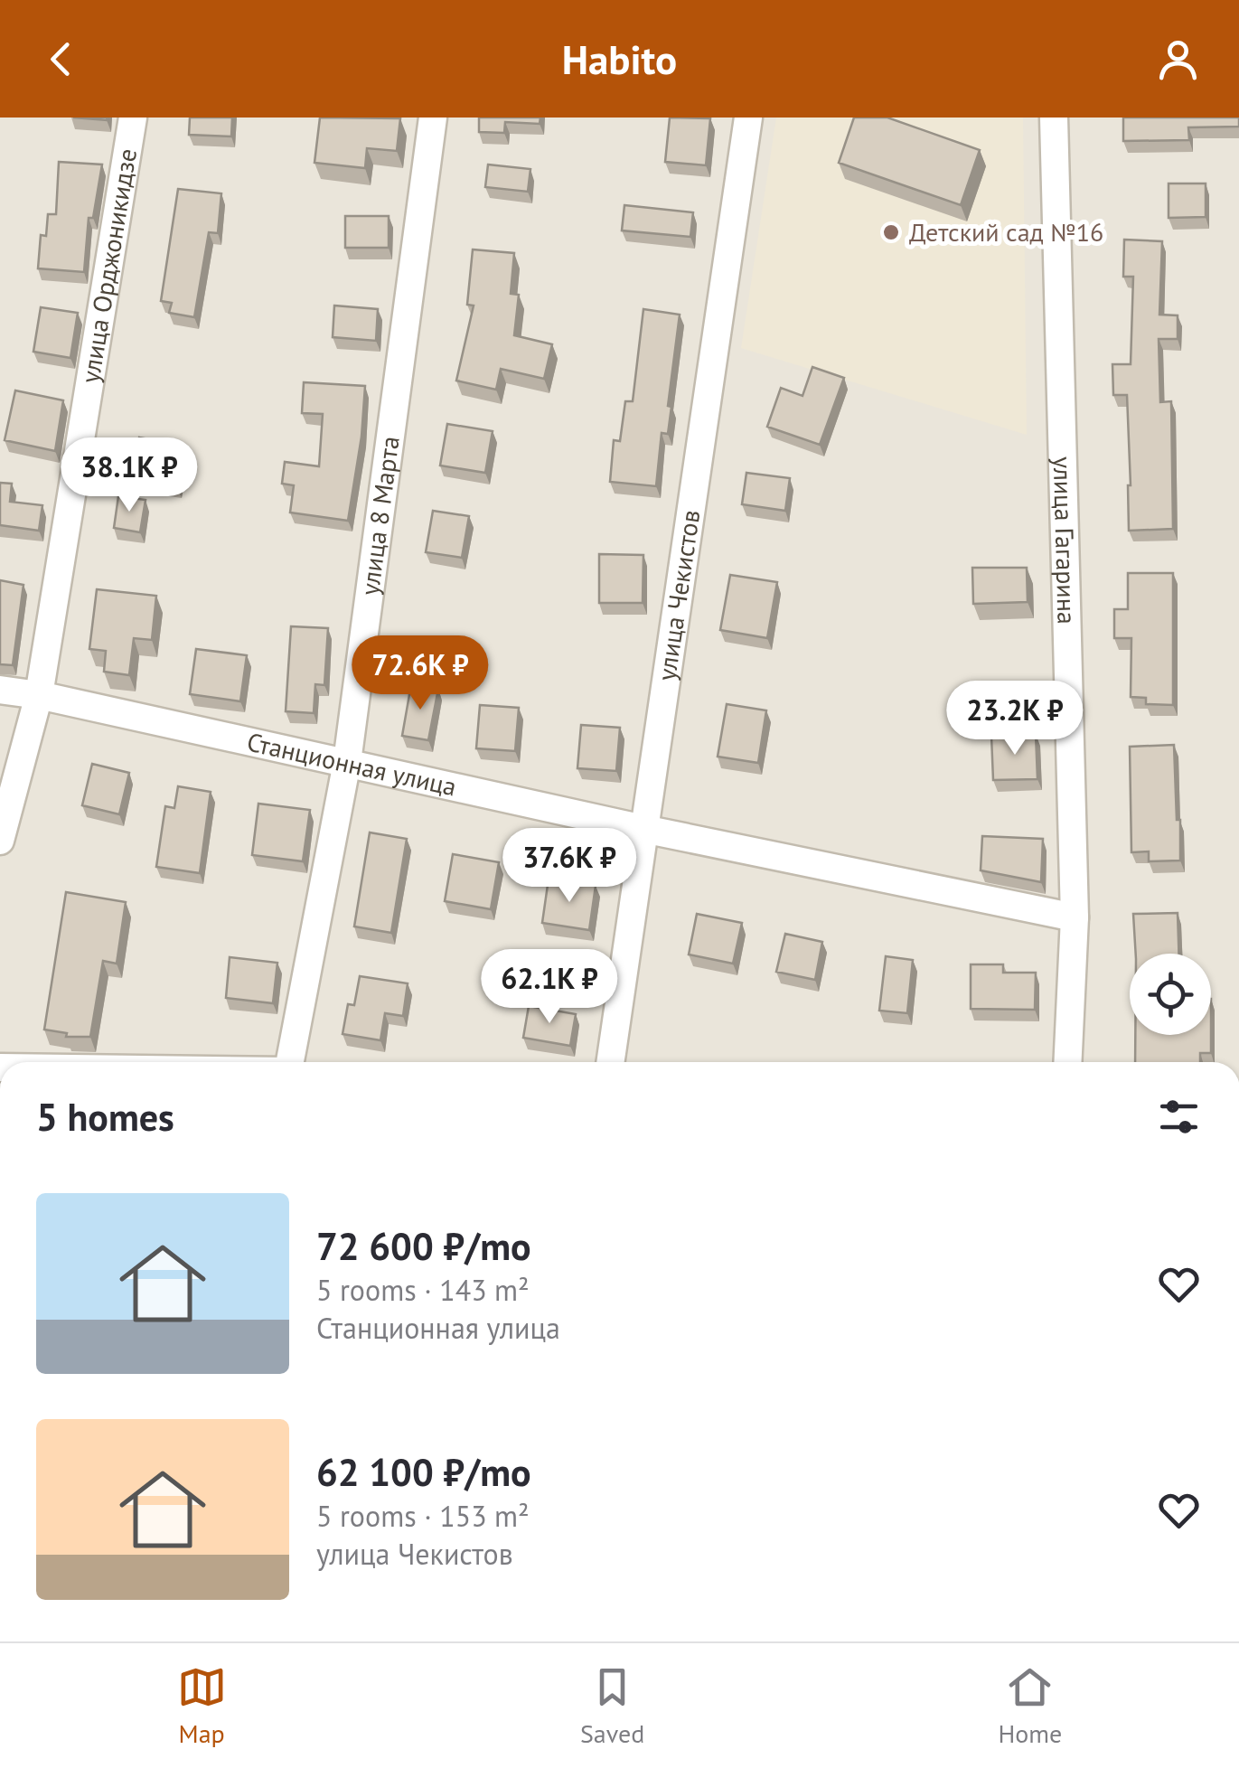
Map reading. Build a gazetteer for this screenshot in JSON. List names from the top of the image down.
{
  "streets": {
    "street": [
      "улица Орджоникидзе",
      "улица 8 Марта",
      "улица Гагарина",
      "улица Чекистов",
      "Станционная улица"
    ]
  },
  "crossings": [
    ["улица Орджоникидзе", "Станционная улица"],
    ["улица 8 Марта", "Станционная улица"],
    ["улица Гагарина", "Станционная улица"],
    ["улица Чекистов", "Станционная улица"]
  ],
  "places": ["Детский сад №16"],
  "page": {
    "header": "Habito",
    "price": [
      "38.1K ₽",
      "72.6K ₽",
      "23.2K ₽",
      "37.6K ₽",
      "62.1K ₽"
    ],
    "heading": "5 homes",
    "list": [
      {
        "name": "72 600 ₽/mo",
        "note": "5 rooms · 143 m² · Станционная улица"
      },
      {
        "name": "62 100 ₽/mo",
        "note": "5 rooms · 153 m² · улица Чекистов"
      }
    ],
    "tabs": ["Map", "Saved", "Home"]
  }
}
